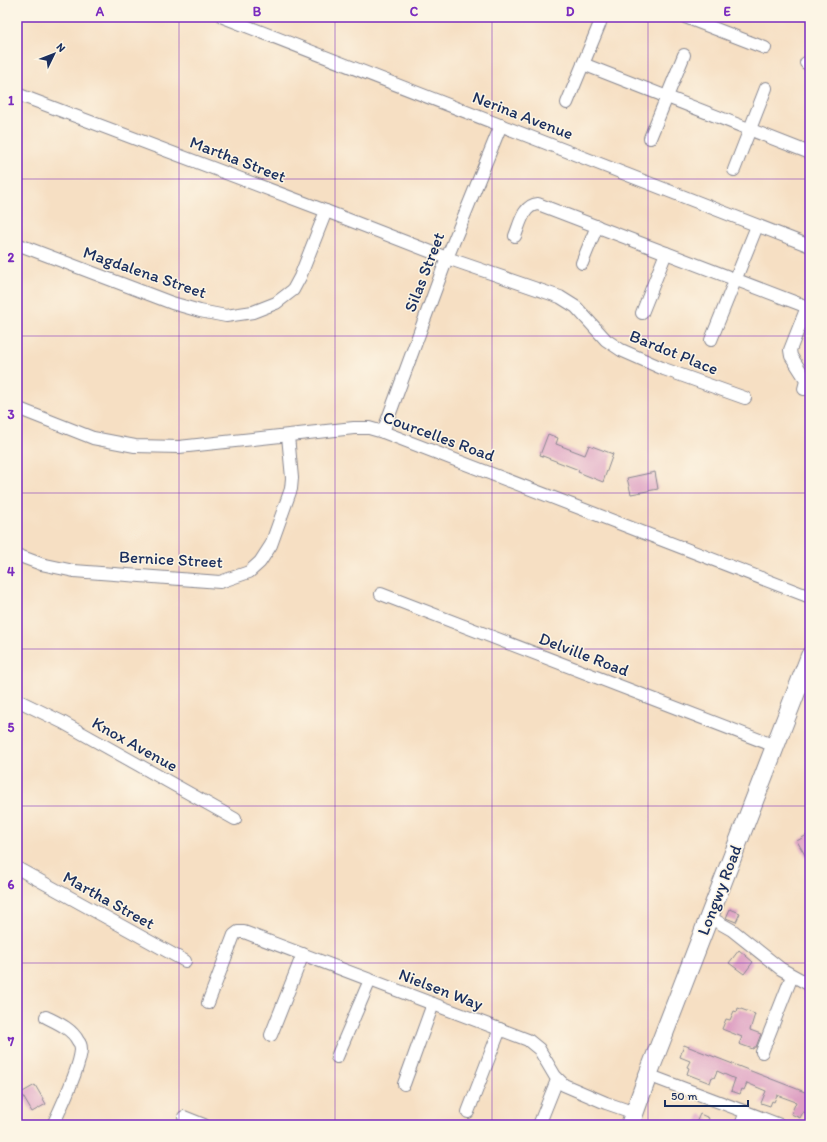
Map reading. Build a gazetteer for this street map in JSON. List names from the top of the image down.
{
  "streets": {
    "street": [
      "Nerina Avenue",
      "Martha Street",
      "Magdalena Street",
      "Silas Street",
      "Bardot Place",
      "Courcelles Road",
      "Bernice Street",
      "Delville Road",
      "Knox Avenue",
      "Longwy Road",
      "Nielsen Way"
    ]
  },
  "crossings": [
    ["Nerina Avenue", "Silas Street"],
    ["Martha Street", "Magdalena Street"],
    ["Martha Street", "Silas Street"],
    ["Martha Street", "Bardot Place"],
    ["Silas Street", "Bardot Place"],
    ["Silas Street", "Courcelles Road"],
    ["Courcelles Road", "Bernice Street"],
    ["Delville Road", "Longwy Road"],
    ["Longwy Road", "Nielsen Way"]
  ],
  "scale_bar": "50 m",
  "north": "top right",
  "grid": {
    "columns": [
      "A",
      "B",
      "C",
      "D",
      "E"
    ],
    "rows": [
      "1",
      "2",
      "3",
      "4",
      "5",
      "6",
      "7"
    ]
  }
}
